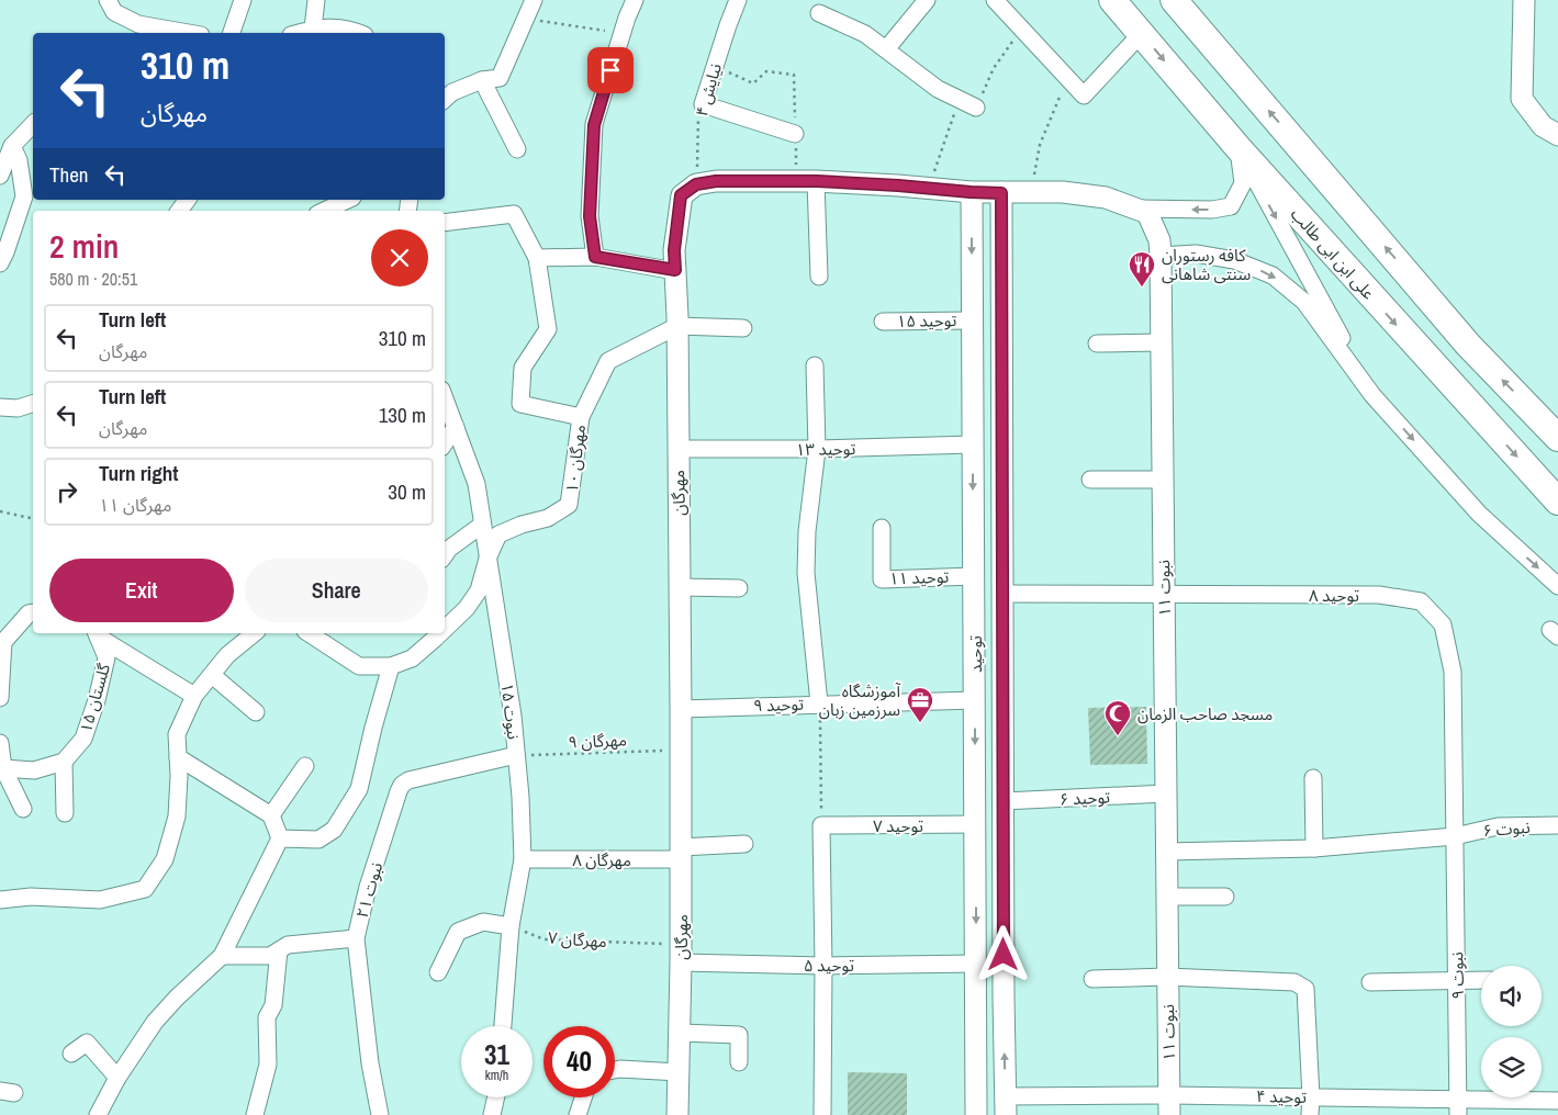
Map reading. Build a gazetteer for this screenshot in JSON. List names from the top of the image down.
{
  "streets": {
    "main road": ["علی ابن ابی طالب"],
    "street": [
      "نیایش ۴",
      "توحید ۱۵",
      "توحید ۱۳",
      "مهرگان ۱۰",
      "مهرگان",
      "توحید ۱۱",
      "نبوت ۱۱",
      "توحید ۸",
      "توحید",
      "گلستان ۱۵",
      "توحید ۹",
      "نبوت ۱۵",
      "توحید ۶",
      "توحید ۷",
      "نبوت ۶",
      "مهرگان ۸",
      "نبوت ۲۱",
      "توحید ۵",
      "نبوت ۹",
      "توحید ۴"
    ],
    "path": ["مهرگان ۹", "مهرگان ۷"]
  },
  "crossings": [
    ["نیایش ۴", "مهرگان"],
    ["توحید ۱۵", "توحید"],
    ["توحید ۱۳", "مهرگان"],
    ["توحید ۱۳", "توحید"],
    ["مهرگان ۱۰", "مهرگان"],
    ["مهرگان ۱۰", "نبوت ۱۵"],
    ["مهرگان", "توحید ۹"],
    ["مهرگان", "مهرگان ۹"],
    ["مهرگان", "مهرگان ۸"],
    ["مهرگان", "مهرگان ۷"],
    ["مهرگان", "توحید ۵"],
    ["توحید ۱۱", "توحید"],
    ["نبوت ۱۱", "توحید ۸"],
    ["نبوت ۱۱", "توحید ۶"],
    ["نبوت ۱۱", "نبوت ۶"],
    ["نبوت ۱۱", "توحید ۴"],
    ["توحید ۸", "توحید"],
    ["توحید ۸", "نبوت ۶"],
    ["توحید ۸", "نبوت ۹"],
    ["توحید", "توحید ۹"],
    ["توحید", "توحید ۶"],
    ["توحید", "توحید ۷"],
    ["توحید", "توحید ۵"],
    ["توحید", "توحید ۴"],
    ["نبوت ۱۵", "مهرگان ۹"],
    ["نبوت ۱۵", "مهرگان ۸"],
    ["نبوت ۱۵", "نبوت ۲۱"],
    ["نبوت ۱۵", "مهرگان ۷"],
    ["مهرگان ۹", "نبوت ۲۱"],
    ["نبوت ۶", "نبوت ۹"],
    ["مهرگان ۷", "توحید ۵"],
    ["نبوت ۹", "توحید ۴"]
  ],
  "places": {
    "restaurant": ["کافه رستوران سنتی شاهانی"],
    "office": ["آموزشگاه سرزمین زبان"],
    "mosque": ["مسجد صاحب الزمان"]
  },
  "page": {
    "turn": ["310 m", "مهرگان"],
    "then": "Then",
    "heading": ["2 min", "580 m · 20:51"],
    "list": [
      {
        "name": "Turn left",
        "note": "مهرگان",
        "value": "310 m"
      },
      {
        "name": "Turn left",
        "note": "مهرگان",
        "value": "130 m"
      },
      {
        "name": "Turn right",
        "note": "مهرگان ۱۱",
        "value": "30 m"
      }
    ],
    "buttons": ["Exit", "Share"],
    "speed": "31 km/h",
    "limit": "40"
  }
}
